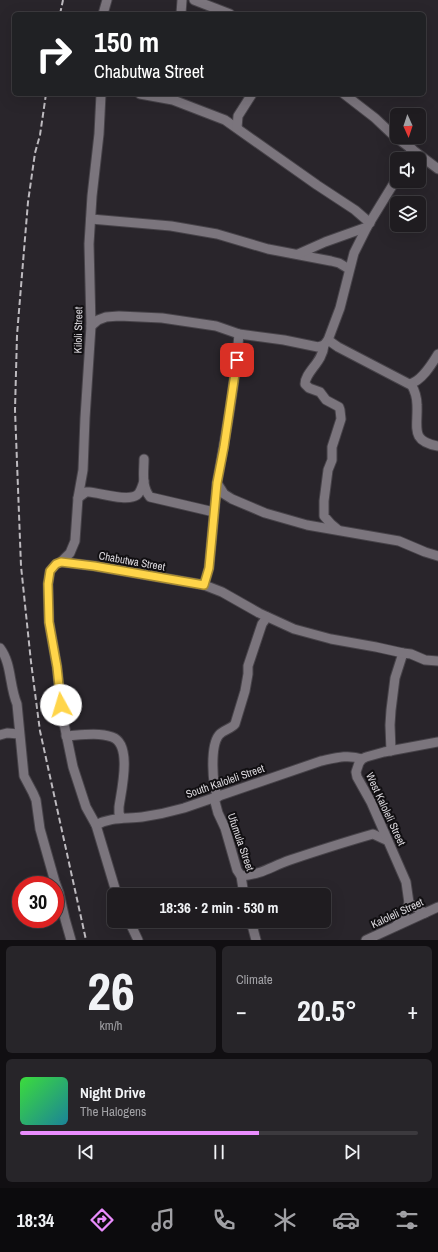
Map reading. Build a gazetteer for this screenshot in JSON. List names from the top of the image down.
{
  "streets": {
    "street": [
      "Kiloli Street",
      "Chabutwa Street",
      "South Kaloleli Street",
      "West Kaloleli Street",
      "Ufumula Street",
      "Kaloleli Street"
    ]
  },
  "crossings": [
    ["Kiloli Street", "Chabutwa Street"],
    ["Chabutwa Street", "Ufumula Street"],
    ["South Kaloleli Street", "West Kaloleli Street"],
    ["South Kaloleli Street", "Ufumula Street"]
  ],
  "north": "bottom",
  "page": {
    "turn": ["150 m", "Chabutwa Street"],
    "limit": "30",
    "trip": "18:36 · 2 min · 530 m",
    "tile": [
      ["26", "km/h"],
      "Climate"
    ],
    "heat": ["−", "20.5°", "+"],
    "song": ["Night Drive", "The Halogens"],
    "tabs": "18:34"
  }
}
